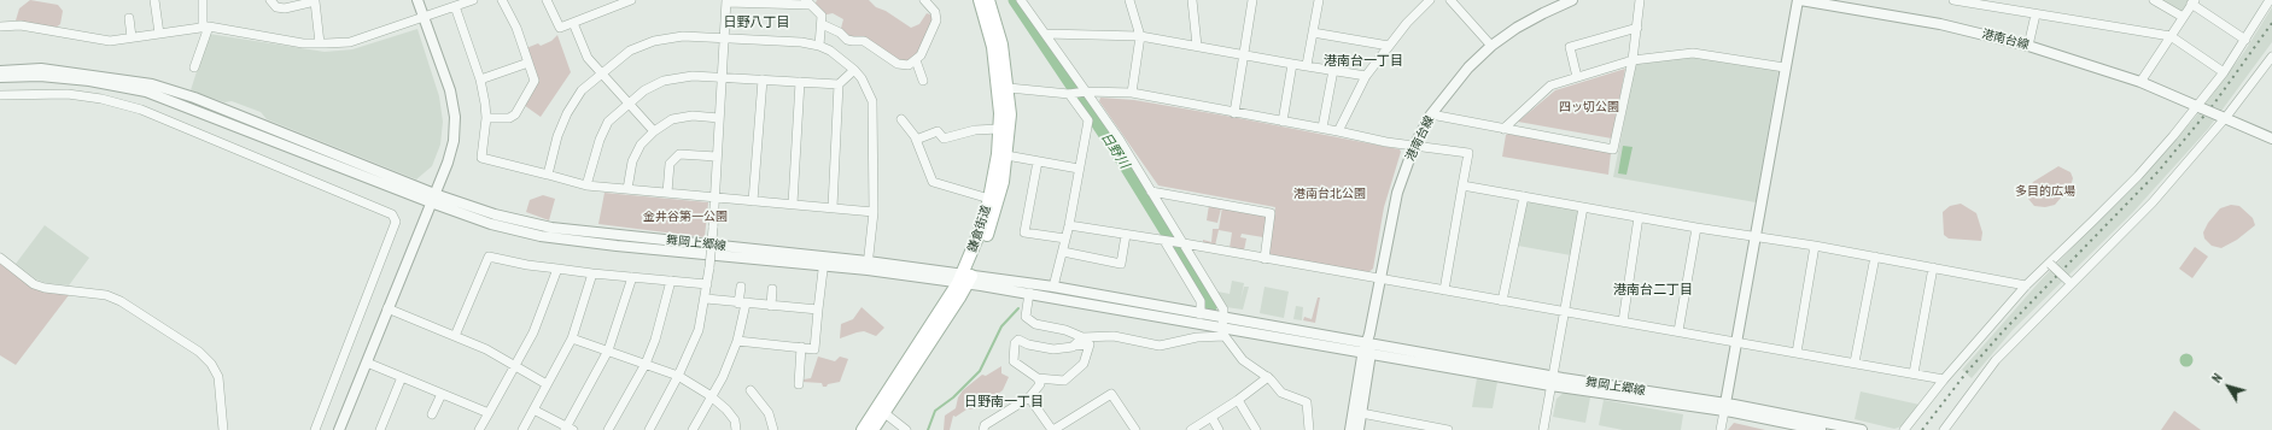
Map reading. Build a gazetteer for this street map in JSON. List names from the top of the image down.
{
  "streets": {
    "main road": ["鎌倉街道"],
    "street": ["港南台線", "舞岡上郷線"]
  },
  "crossings": [
    ["港南台線", "舞岡上郷線"],
    ["鎌倉街道", "舞岡上郷線"]
  ],
  "districts": [
    "日野八丁目",
    "港南台一丁目",
    "港南台二丁目",
    "日野南一丁目"
  ],
  "water": ["日野川"],
  "parks": [
    "四ッ切公園",
    "多目的広場",
    "港南台北公園",
    "金井谷第一公園"
  ],
  "north": "top left"
}
